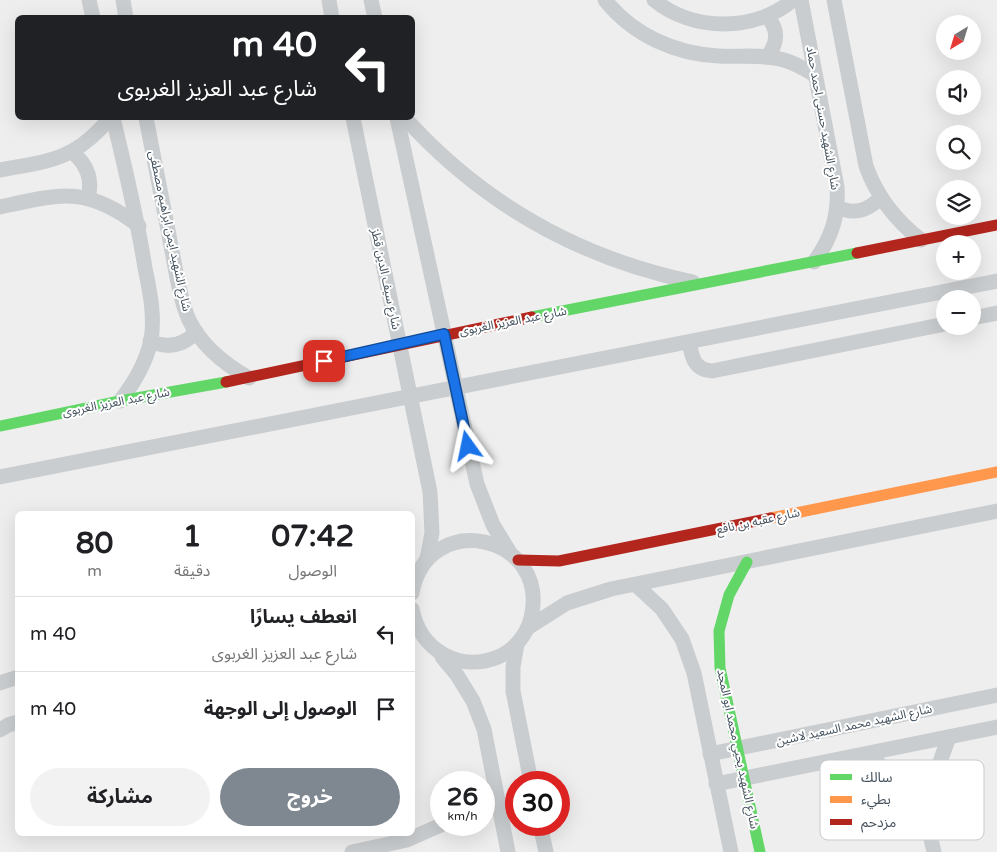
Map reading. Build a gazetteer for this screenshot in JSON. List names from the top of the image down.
{
  "streets": {
    "street": [
      "شارع الشهيد حسنى احمد حماد",
      "شارع الشهيد ايمن ابراهيم مصطفى",
      "شارع سيف الدين قطز",
      "شارع عبد العزيز الغربوى",
      "شارع عقبه بن نافع",
      "شارع الشهيد محمد السعيد لاشين",
      "شارع الشهيد يحيي محمد ابو المجد"
    ]
  },
  "crossings": [
    ["شارع الشهيد حسنى احمد حماد", "شارع عبد العزيز الغربوى"],
    ["شارع الشهيد ايمن ابراهيم مصطفى", "شارع عبد العزيز الغربوى"],
    ["شارع سيف الدين قطز", "شارع عبد العزيز الغربوى"],
    ["شارع الشهيد محمد السعيد لاشين", "شارع الشهيد يحيي محمد ابو المجد"]
  ],
  "legend": ["سالك", "بطيء", "مزدحم"],
  "north": "bottom left",
  "page": {
    "map_buttons": ["+", "−"],
    "turn": ["40 m", "شارع عبد العزيز الغربوى"],
    "eta": [
      "07:42",
      "الوصول",
      "1",
      "دقيقة",
      "80",
      "m"
    ],
    "list": [
      {
        "name": "انعطف يسارًا",
        "note": "شارع عبد العزيز الغربوى",
        "value": "40 m"
      },
      {
        "name": "الوصول إلى الوجهة",
        "value": "40 m"
      }
    ],
    "buttons": ["خروج", "مشاركة"],
    "speed": "26 km/h",
    "limit": "30"
  }
}
